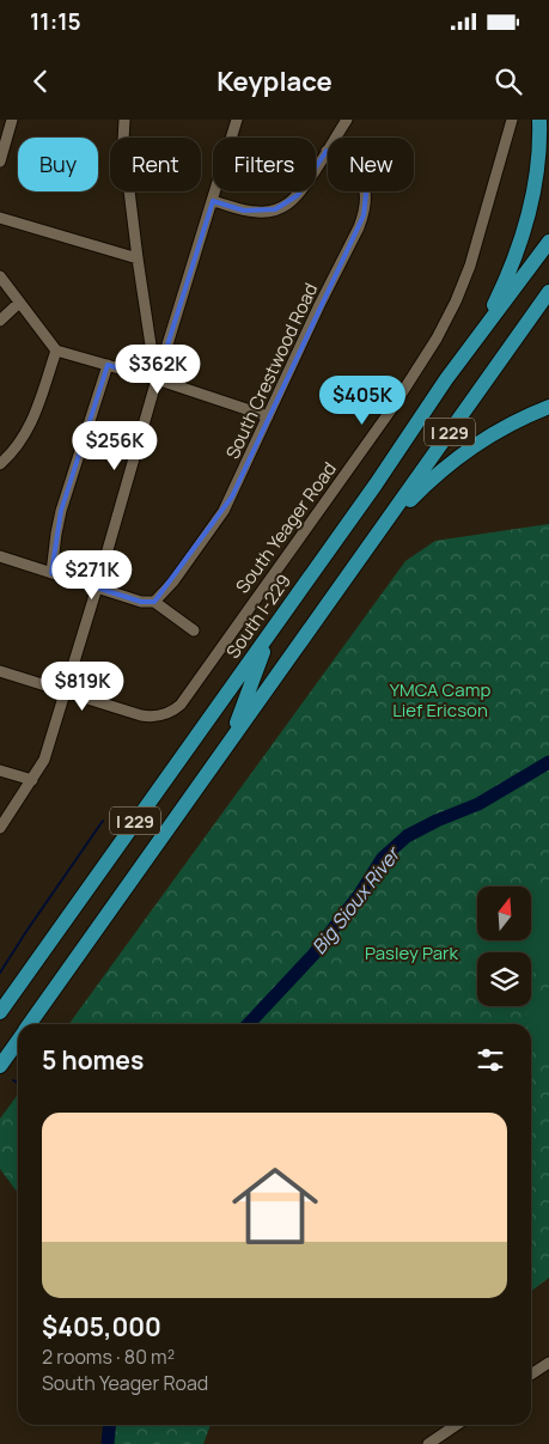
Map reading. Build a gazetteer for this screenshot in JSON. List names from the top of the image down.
{
  "streets": {
    "highway": ["I 229", "South I-229"],
    "street": ["South Crestwood Road", "South Yeager Road"]
  },
  "water": ["Big Sioux River"],
  "parks": ["YMCA Camp Lief Ericson", "Pasley Park"],
  "north": "top",
  "page": {
    "status": "11:15",
    "header": "Keyplace",
    "chip": [
      "Buy",
      "Rent",
      "Filters",
      "New"
    ],
    "price": [
      "$362K",
      "$405K",
      "$256K",
      "$271K",
      "$819K"
    ],
    "heading": "5 homes",
    "list": [
      {
        "name": "$405,000",
        "note": "2 rooms · 80 m² · South Yeager Road"
      }
    ]
  }
}
